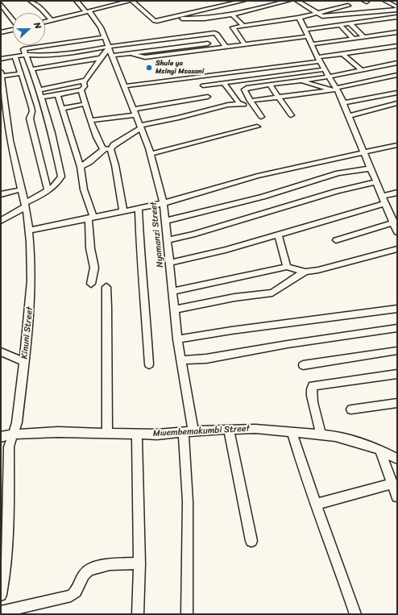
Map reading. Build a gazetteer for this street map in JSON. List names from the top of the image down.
{
  "streets": {
    "street": ["Nyamanzi Street", "Kinuni Street", "Mwembemakumbi Street"]
  },
  "crossings": [
    ["Nyamanzi Street", "Mwembemakumbi Street"],
    ["Kinuni Street", "Mwembemakumbi Street"]
  ],
  "places": ["Shule ya Msingi Msasani"],
  "north": "right"
}
